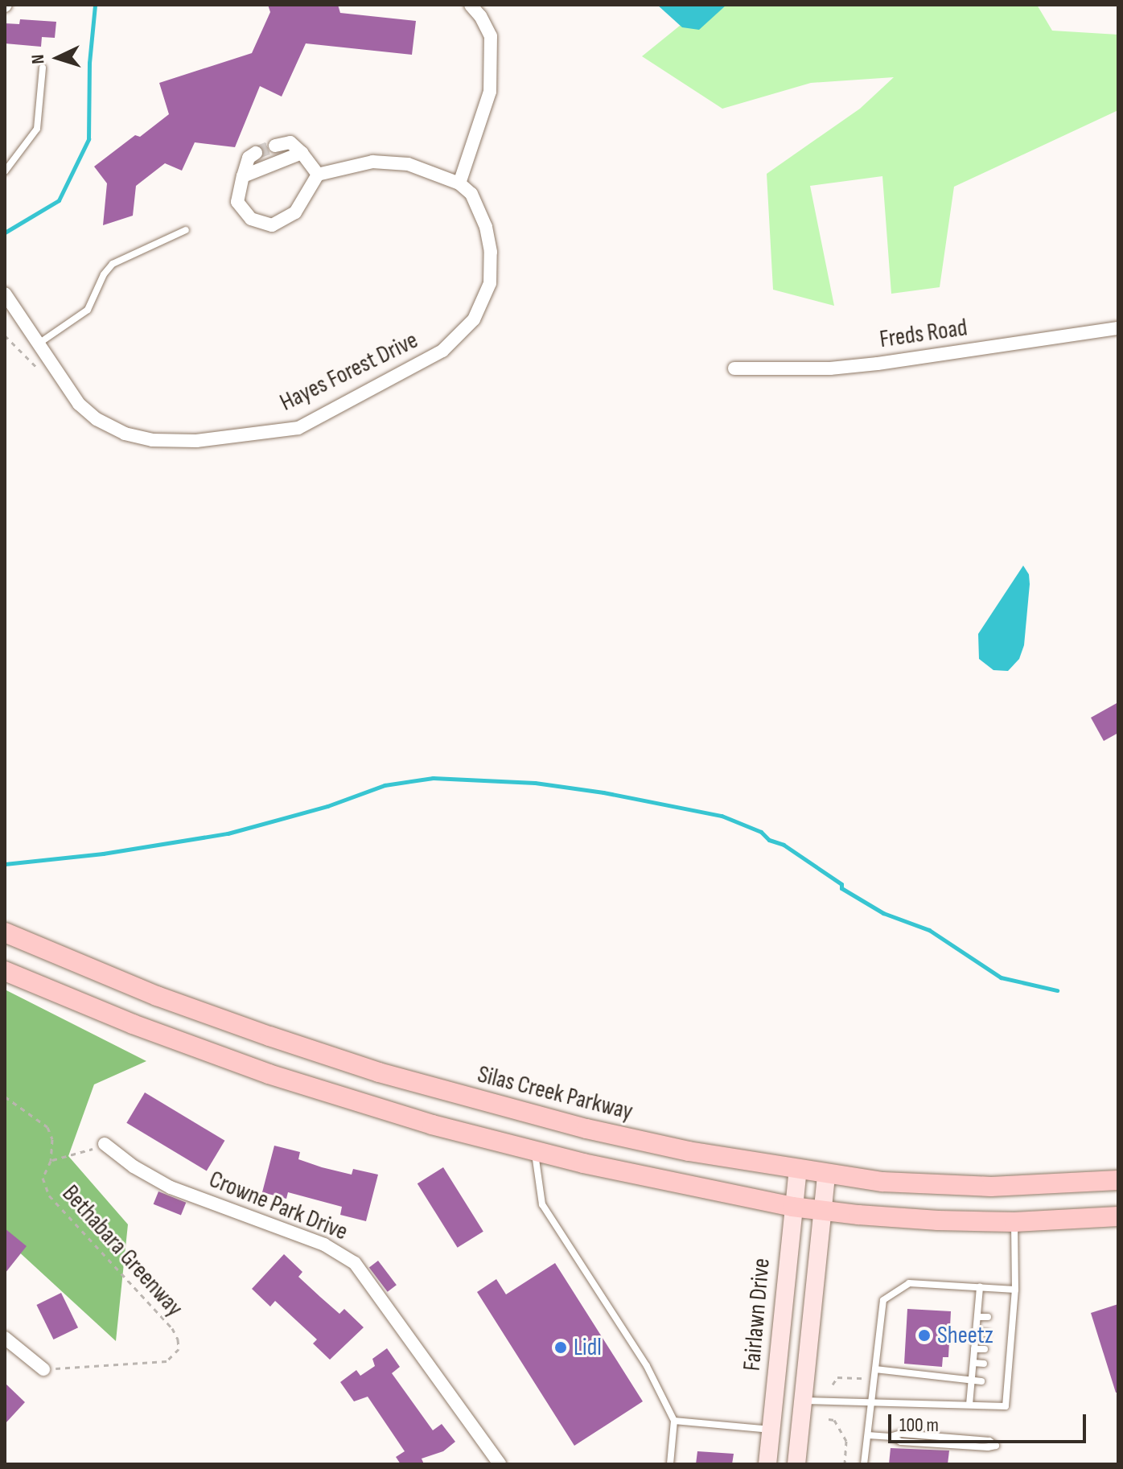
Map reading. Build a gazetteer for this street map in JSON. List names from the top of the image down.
{
  "streets": {
    "main road": ["Silas Creek Parkway", "Fairlawn Drive"],
    "street": ["Freds Road", "Hayes Forest Drive", "Crowne Park Drive"],
    "path": ["Bethabara Greenway"]
  },
  "crossings": [
    ["Silas Creek Parkway", "Fairlawn Drive"]
  ],
  "places": ["Sheetz", "Lidl"],
  "scale_bar": "100 m",
  "north": "left"
}
